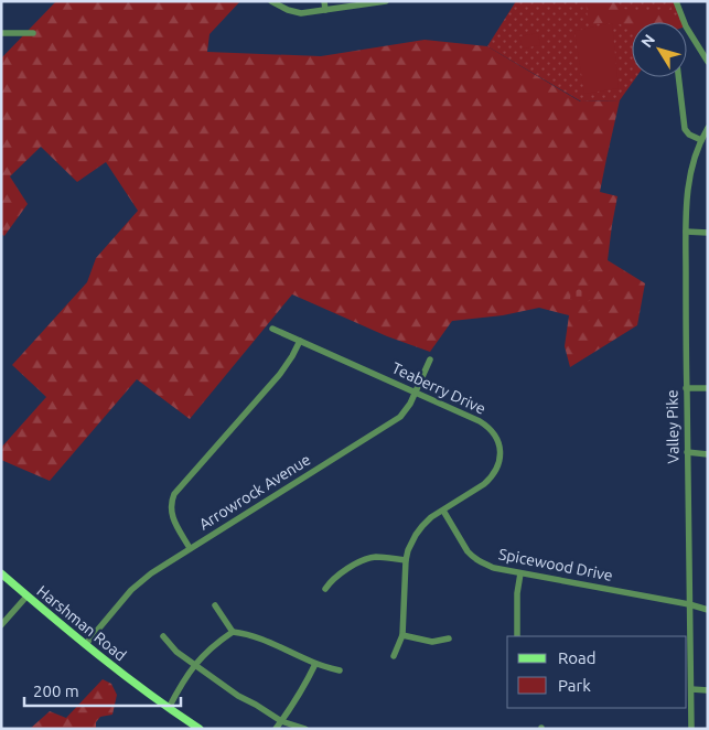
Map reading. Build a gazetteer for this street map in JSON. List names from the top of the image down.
{
  "streets": {
    "main road": ["Harshman Road"],
    "street": [
      "Teaberry Drive",
      "Valley Pike",
      "Arrowrock Avenue",
      "Spicewood Drive"
    ]
  },
  "crossings": [
    ["Teaberry Drive", "Arrowrock Avenue"],
    ["Teaberry Drive", "Spicewood Drive"],
    ["Valley Pike", "Spicewood Drive"],
    ["Arrowrock Avenue", "Harshman Road"]
  ],
  "legend": ["Road", "Park"],
  "scale_bar": "200 m",
  "north": "top left"
}
